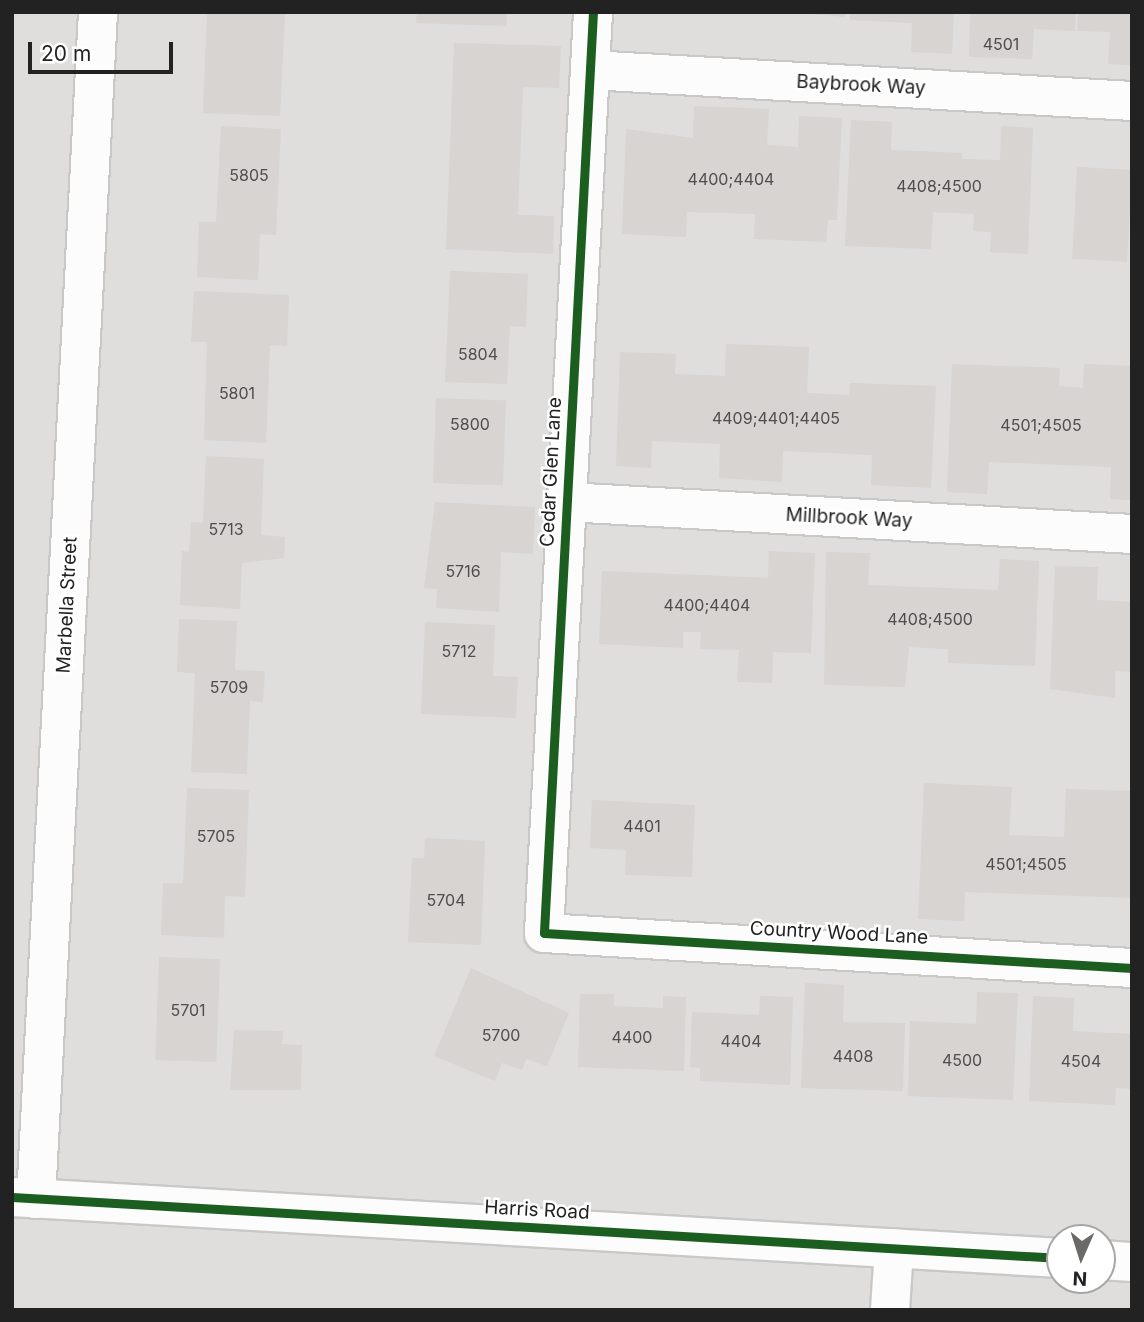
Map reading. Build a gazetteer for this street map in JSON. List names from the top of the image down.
{
  "streets": {
    "street": [
      "Baybrook Way",
      "Cedar Glen Lane",
      "Millbrook Way",
      "Marbella Street",
      "Country Wood Lane",
      "Harris Road"
    ]
  },
  "crossings": [
    ["Baybrook Way", "Cedar Glen Lane"],
    ["Cedar Glen Lane", "Millbrook Way"],
    ["Cedar Glen Lane", "Country Wood Lane"],
    ["Marbella Street", "Harris Road"]
  ],
  "house_numbers": [
    "4501",
    "5805",
    "4400;4404",
    "4408;4500",
    "5804",
    "5801",
    "4409;4401;4405",
    "5800",
    "4501;4505",
    "5713",
    "5716",
    "4400;4404",
    "4408;4500",
    "5712",
    "5709",
    "4401",
    "5705",
    "4501;4505",
    "5704",
    "5701",
    "5700",
    "4400",
    "4404",
    "4408",
    "4500",
    "4504"
  ],
  "scale_bar": "20 m",
  "north": "bottom"
}
